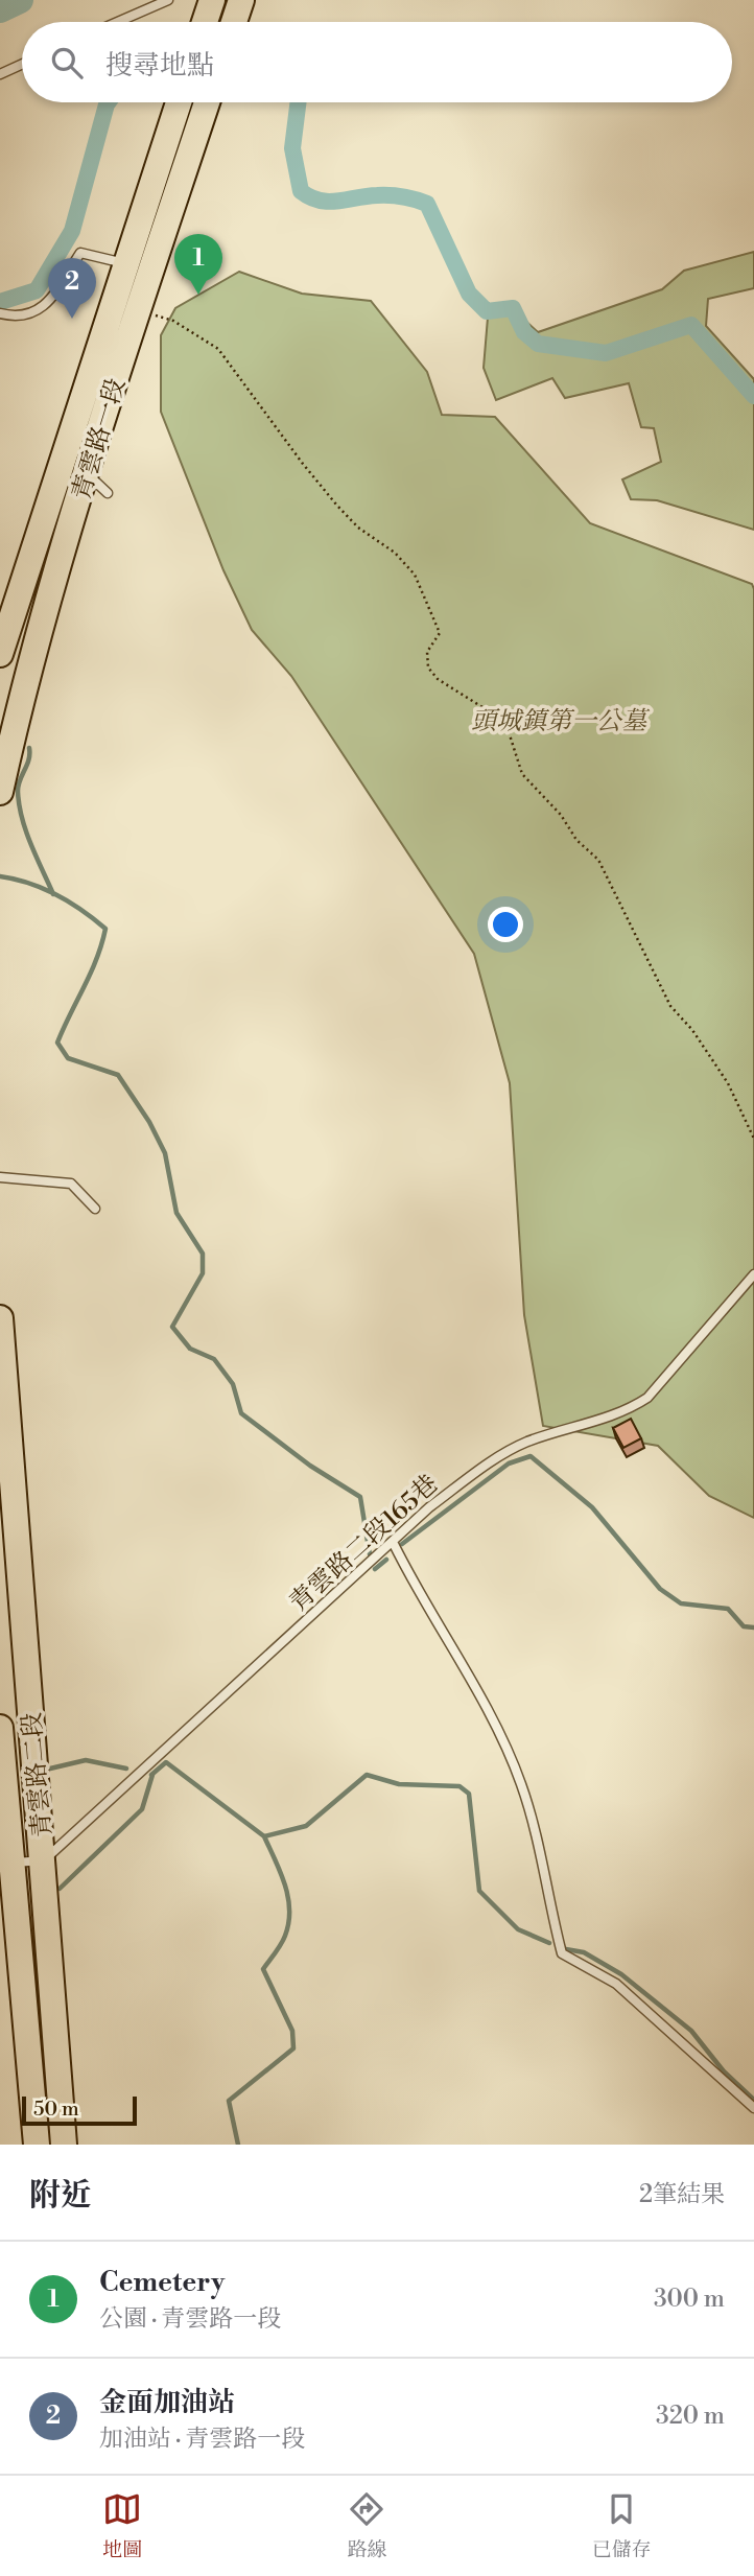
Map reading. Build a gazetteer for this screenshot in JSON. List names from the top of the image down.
{
  "streets": {
    "main road": ["青雲路一段", "青雲路二段"],
    "lane": ["青雲路二段165巷"]
  },
  "crossings": [
    ["青雲路二段165巷", "青雲路二段"]
  ],
  "parks": ["頭城鎮第一公墓"],
  "scale_bar": "50 m",
  "page": {
    "search": "搜尋地點",
    "pins": ["1", "2"],
    "scale": "50 m",
    "heading": ["附近", "2筆結果"],
    "list": [
      {
        "mark": "1",
        "name": "Cemetery",
        "note": "公園 · 青雲路一段",
        "value": "300 m"
      },
      {
        "mark": "2",
        "name": "金面加油站",
        "note": "加油站 · 青雲路一段",
        "value": "320 m"
      }
    ],
    "nav": ["地圖", "路線", "已儲存"]
  }
}
